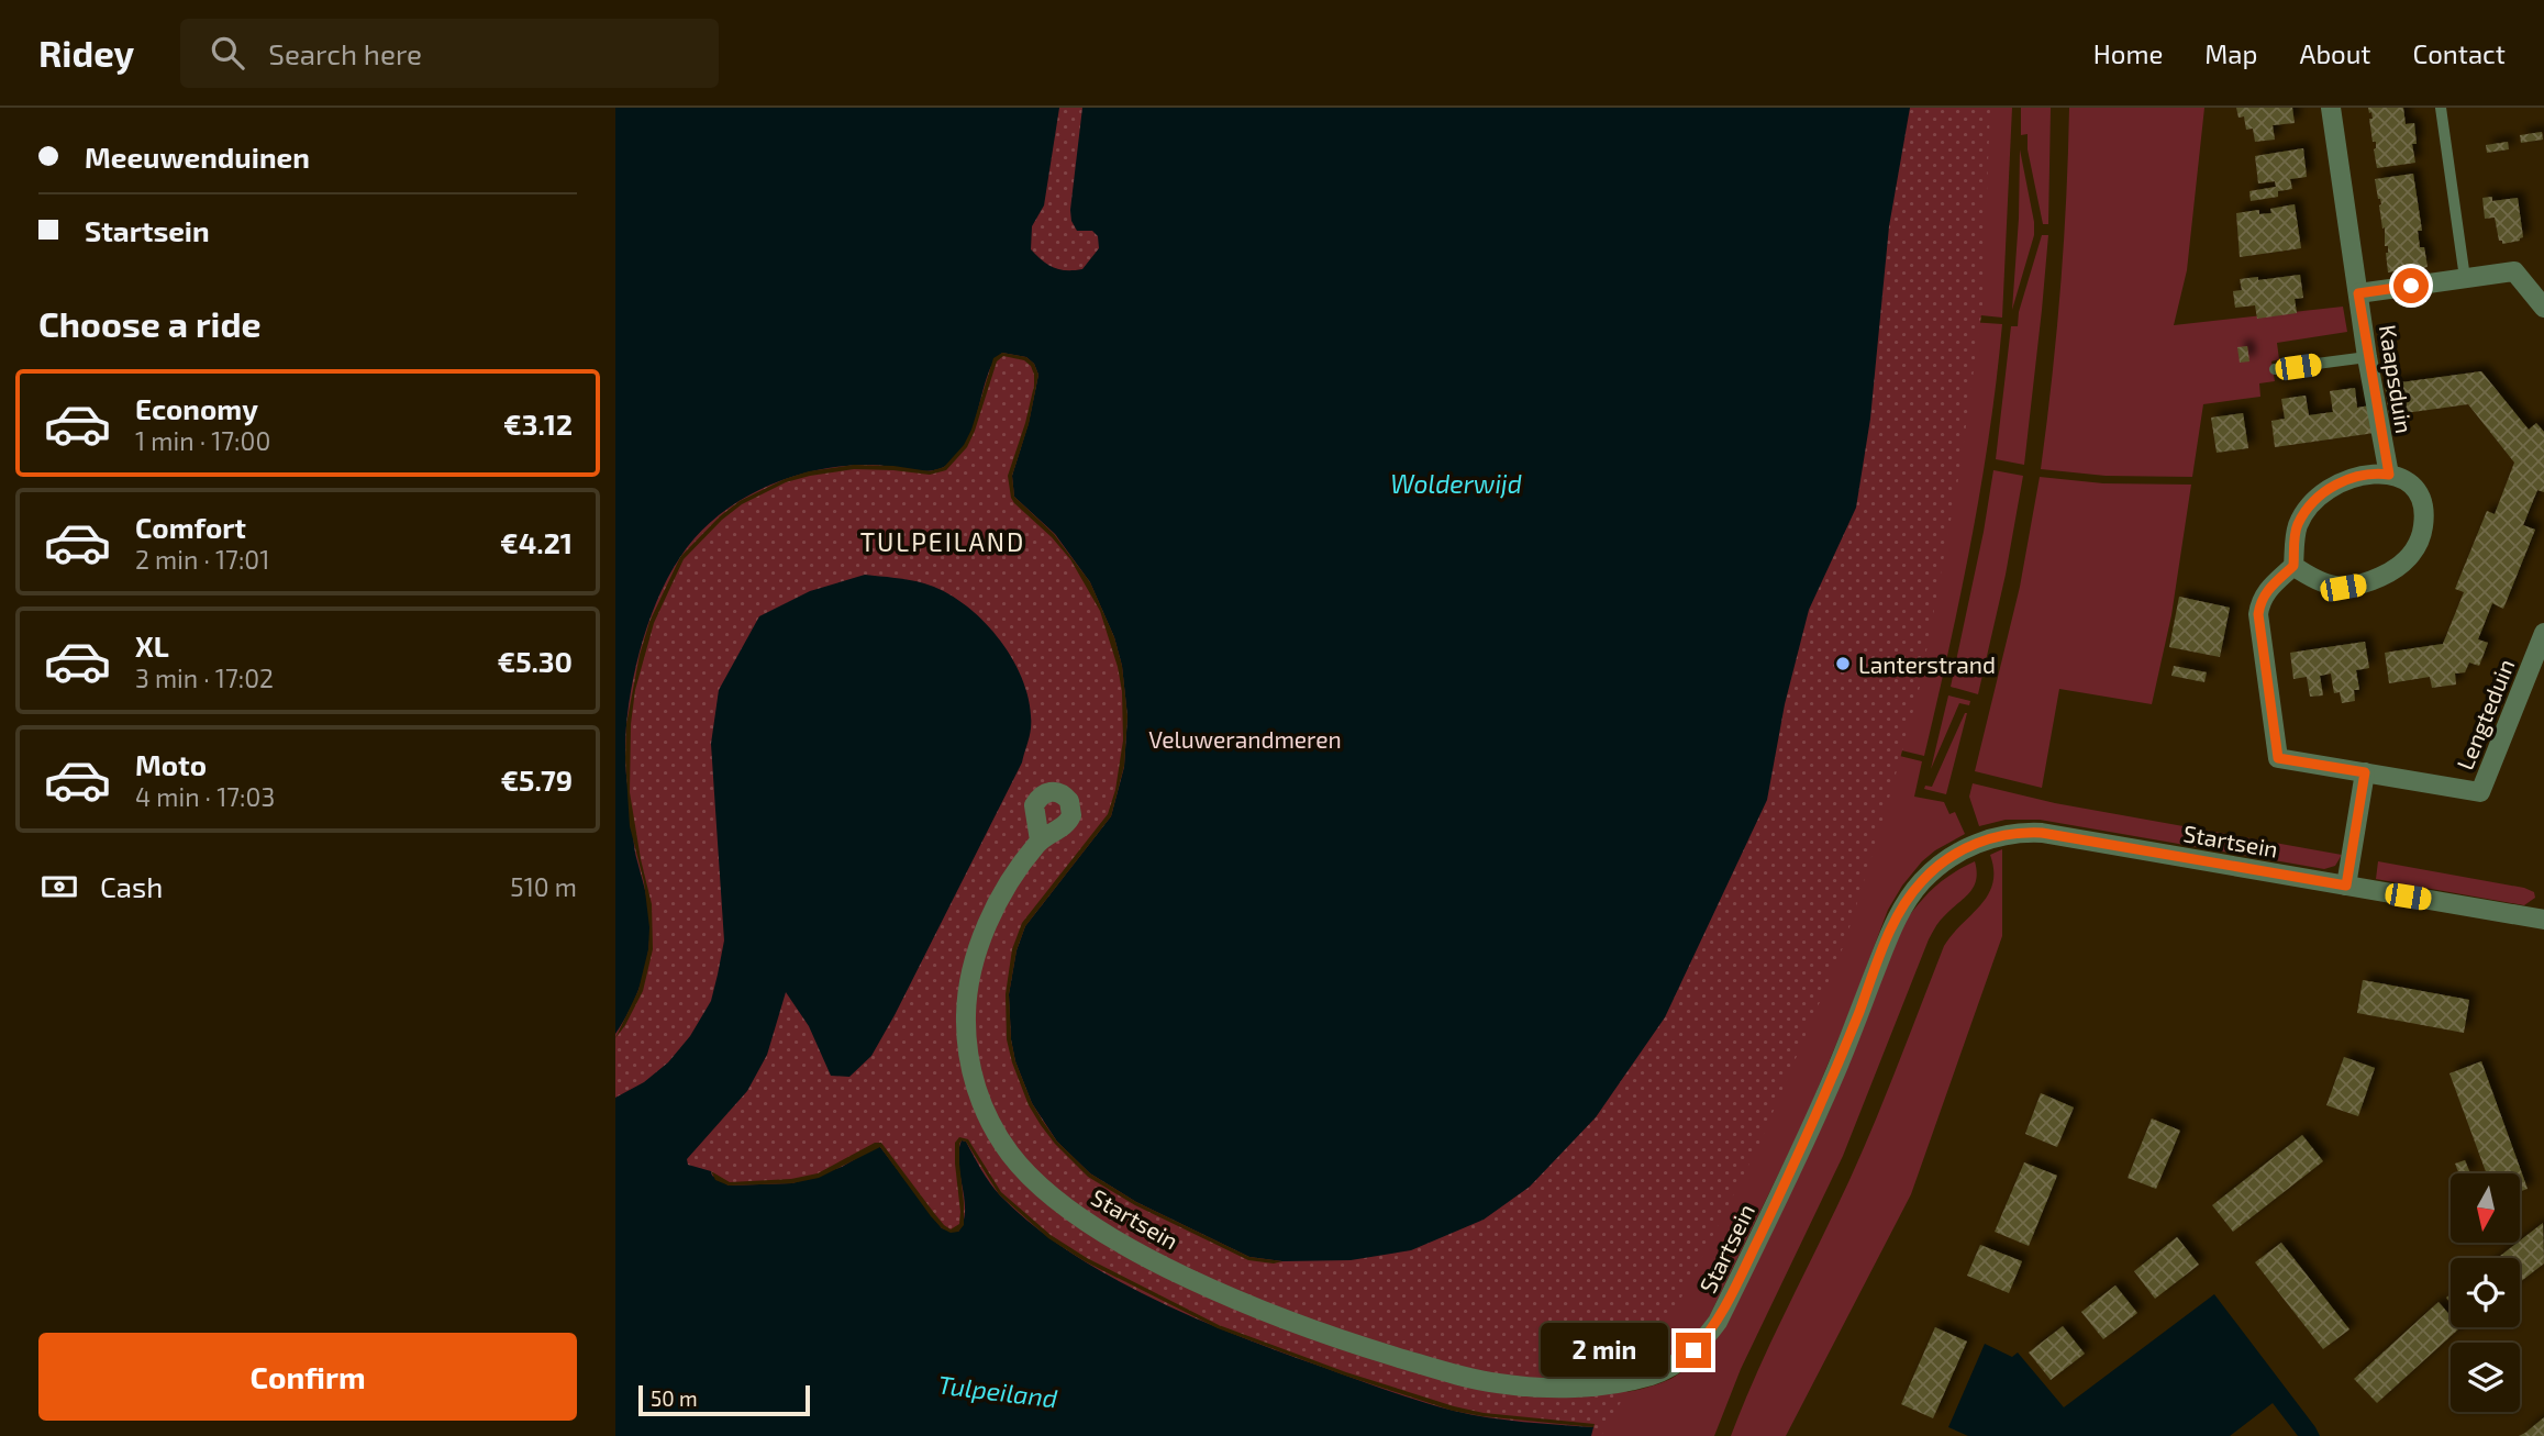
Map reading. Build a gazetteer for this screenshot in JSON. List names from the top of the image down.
{
  "streets": {
    "street": ["Kaapsduin", "Lengteduin", "Startsein"]
  },
  "districts": ["TULPEILAND"],
  "water": ["Wolderwijd", "Tulpeiland"],
  "parks": ["Veluwerandmeren"],
  "places": ["Lanterstrand"],
  "scale_bar": "50 m",
  "north": "bottom",
  "page": {
    "header": "Ridey",
    "search": "Search here",
    "nav": [
      "Home",
      "Map",
      "About",
      "Contact"
    ],
    "banner": ["Meeuwenduinen", "Startsein"],
    "heading": "Choose a ride",
    "list": [
      {
        "name": "Economy",
        "note": "1 min · 17:00",
        "value": "€3.12"
      },
      {
        "name": "Comfort",
        "note": "2 min · 17:01",
        "value": "€4.21"
      },
      {
        "name": "XL",
        "note": "3 min · 17:02",
        "value": "€5.30"
      },
      {
        "name": "Moto",
        "note": "4 min · 17:03",
        "value": "€5.79"
      }
    ],
    "pay": ["Cash", "510 m"],
    "buttons": "Confirm",
    "bubble": "2 min",
    "scale": "50 m"
  }
}
